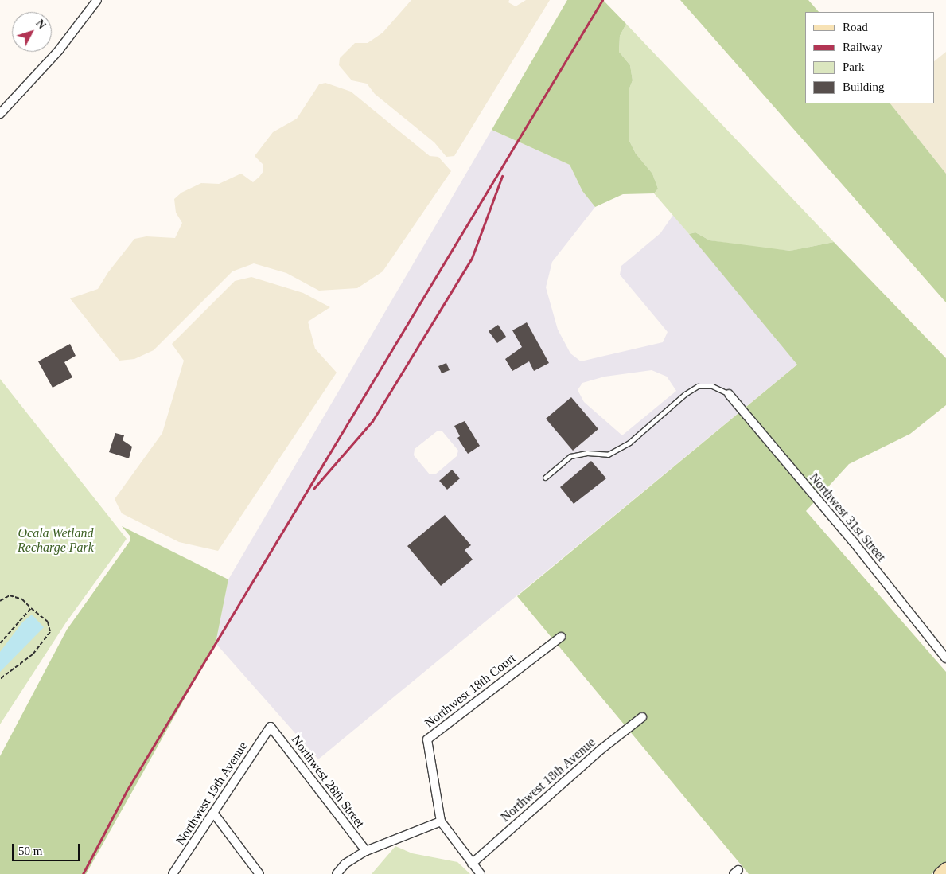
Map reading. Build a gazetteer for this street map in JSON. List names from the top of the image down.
{
  "streets": {
    "street": [
      "Northwest 31st Street",
      "Northwest 18th Court",
      "Northwest 18th Avenue",
      "Northwest 28th Street",
      "Northwest 19th Avenue"
    ]
  },
  "crossings": [
    ["Northwest 28th Street", "Northwest 19th Avenue"]
  ],
  "parks": ["Ocala Wetland Recharge Park"],
  "legend": [
    "Road",
    "Railway",
    "Park",
    "Building"
  ],
  "scale_bar": "50 m",
  "north": "top right"
}
